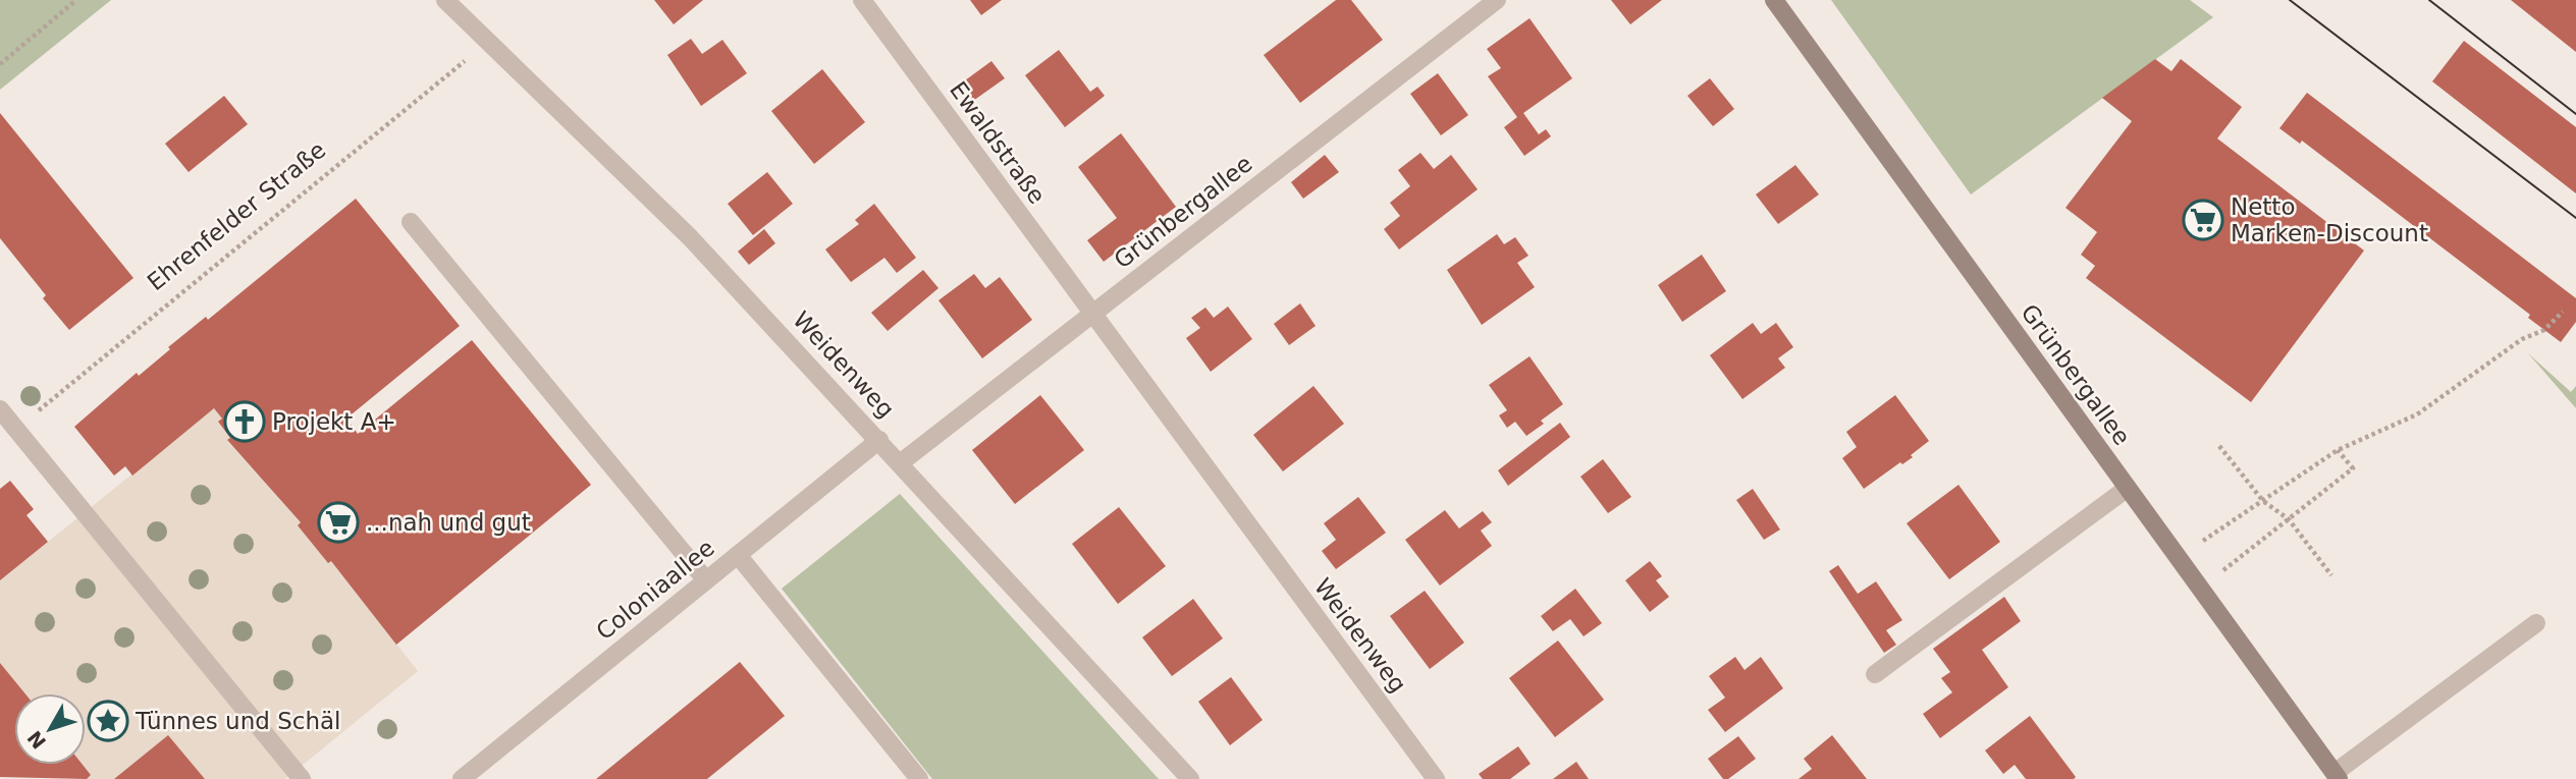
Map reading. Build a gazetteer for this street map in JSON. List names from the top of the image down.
{
  "streets": {
    "street": [
      "Ewaldstraße",
      "Grünbergallee",
      "Weidenweg",
      "Coloniaallee"
    ],
    "path": ["Ehrenfelder Straße"]
  },
  "crossings": [
    ["Ewaldstraße", "Grünbergallee"],
    ["Ewaldstraße", "Weidenweg"],
    ["Grünbergallee", "Weidenweg"],
    ["Ehrenfelder Straße", "Weidenweg"],
    ["Weidenweg", "Coloniaallee"]
  ],
  "places": {
    "supermarket": ["Netto Marken-Discount", "...nah und gut"],
    "church": ["Projekt A+"],
    "place": ["Tünnes und Schäl"]
  },
  "north": "bottom left"
}
